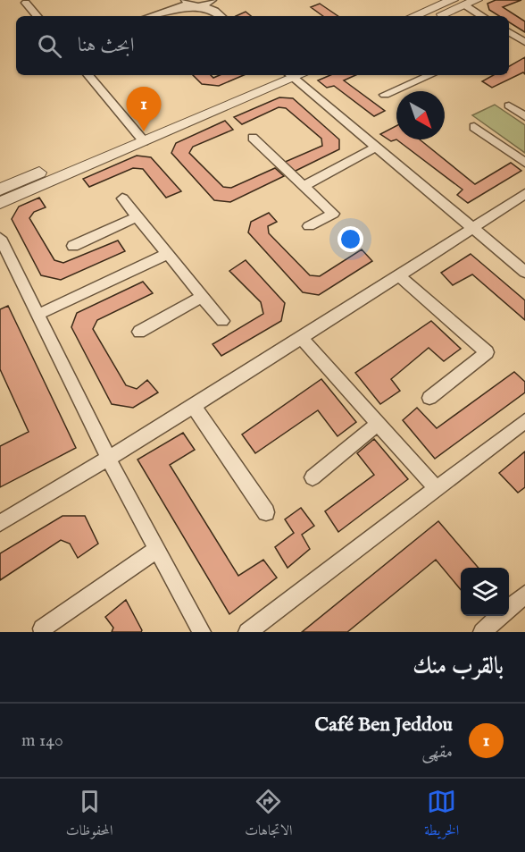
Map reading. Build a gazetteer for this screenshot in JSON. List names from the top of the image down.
{
  "north": "bottom right",
  "page": {
    "search": "ابحث هنا",
    "pins": "1",
    "heading": "بالقرب منك",
    "list": [
      {
        "mark": "1",
        "name": "Café Ben Jeddou",
        "note": "مقهى",
        "value": "140 m"
      }
    ],
    "nav": ["الخريطة", "الاتجاهات", "المحفوظات"]
  }
}
